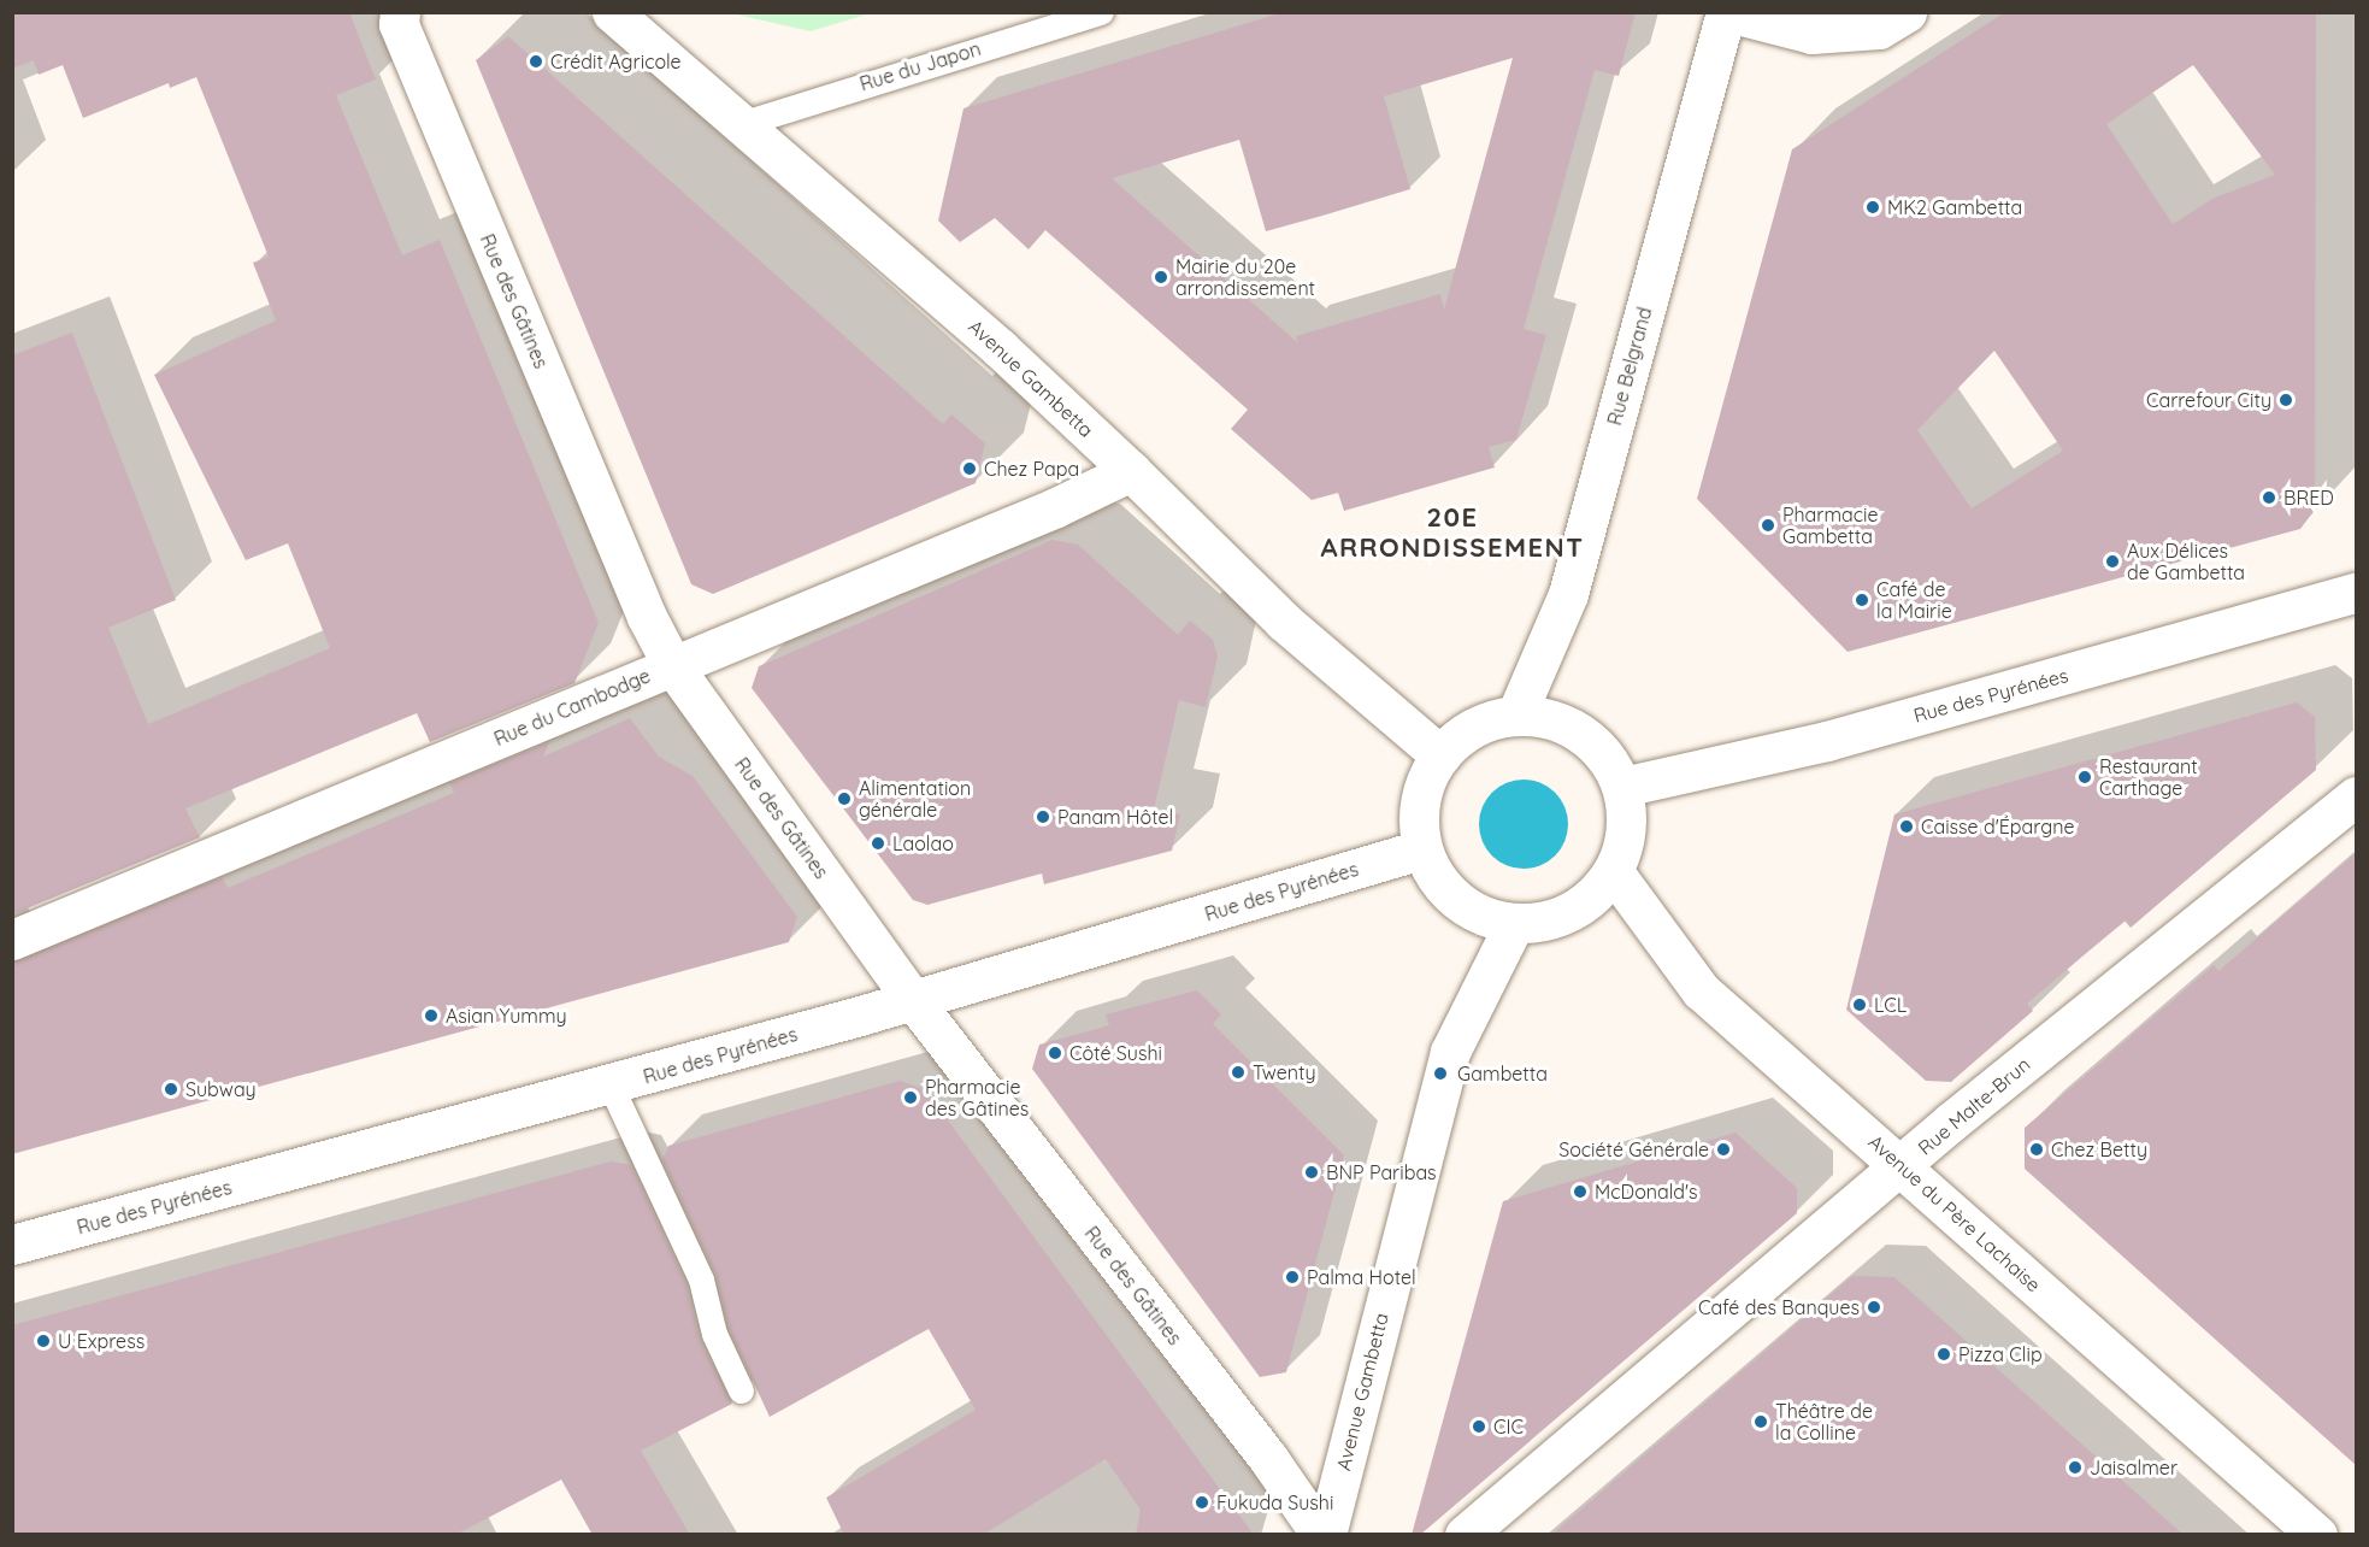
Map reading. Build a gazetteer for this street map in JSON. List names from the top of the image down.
{
  "streets": {
    "main road": [
      "Rue des Gâtines",
      "Rue Belgrand",
      "Avenue Gambetta",
      "Rue des Pyrénées",
      "Rue du Cambodge",
      "Rue Malte-Brun",
      "Avenue du Père Lachaise"
    ],
    "lane": ["Rue du Japon"]
  },
  "crossings": [
    ["Rue du Japon", "Avenue Gambetta"],
    ["Rue des Gâtines", "Avenue Gambetta"],
    ["Rue des Gâtines", "Rue des Pyrénées"],
    ["Rue des Gâtines", "Rue du Cambodge"],
    ["Rue Belgrand", "Avenue Gambetta"],
    ["Rue Belgrand", "Rue des Pyrénées"],
    ["Rue Belgrand", "Avenue du Père Lachaise"],
    ["Avenue Gambetta", "Rue des Pyrénées"],
    ["Avenue Gambetta", "Rue du Cambodge"],
    ["Avenue Gambetta", "Avenue du Père Lachaise"],
    ["Rue des Pyrénées", "Avenue du Père Lachaise"],
    ["Rue Malte-Brun", "Avenue du Père Lachaise"]
  ],
  "districts": ["20E ARRONDISSEMENT"],
  "places": [
    "Crédit Agricole",
    "MK2 Gambetta",
    "Mairie du 20e arrondissement",
    "Carrefour City",
    "Chez Papa",
    "BRED",
    "Pharmacie Gambetta",
    "Aux Délices de Gambetta",
    "Café de la Mairie",
    "Restaurant Carthage",
    "Alimentation générale",
    "Panam Hôtel",
    "Caisse d'Épargne",
    "Laolao",
    "LCL",
    "Asian Yummy",
    "Côté Sushi",
    "Twenty",
    "Gambetta",
    "Subway",
    "Pharmacie des Gâtines",
    "Société Générale",
    "Chez Betty",
    "BNP Paribas",
    "McDonald's",
    "Palma Hotel",
    "Café des Banques",
    "U Express",
    "Pizza Clip",
    "Théâtre de la Colline",
    "CIC",
    "Jaisalmer",
    "Fukuda Sushi"
  ]
}
